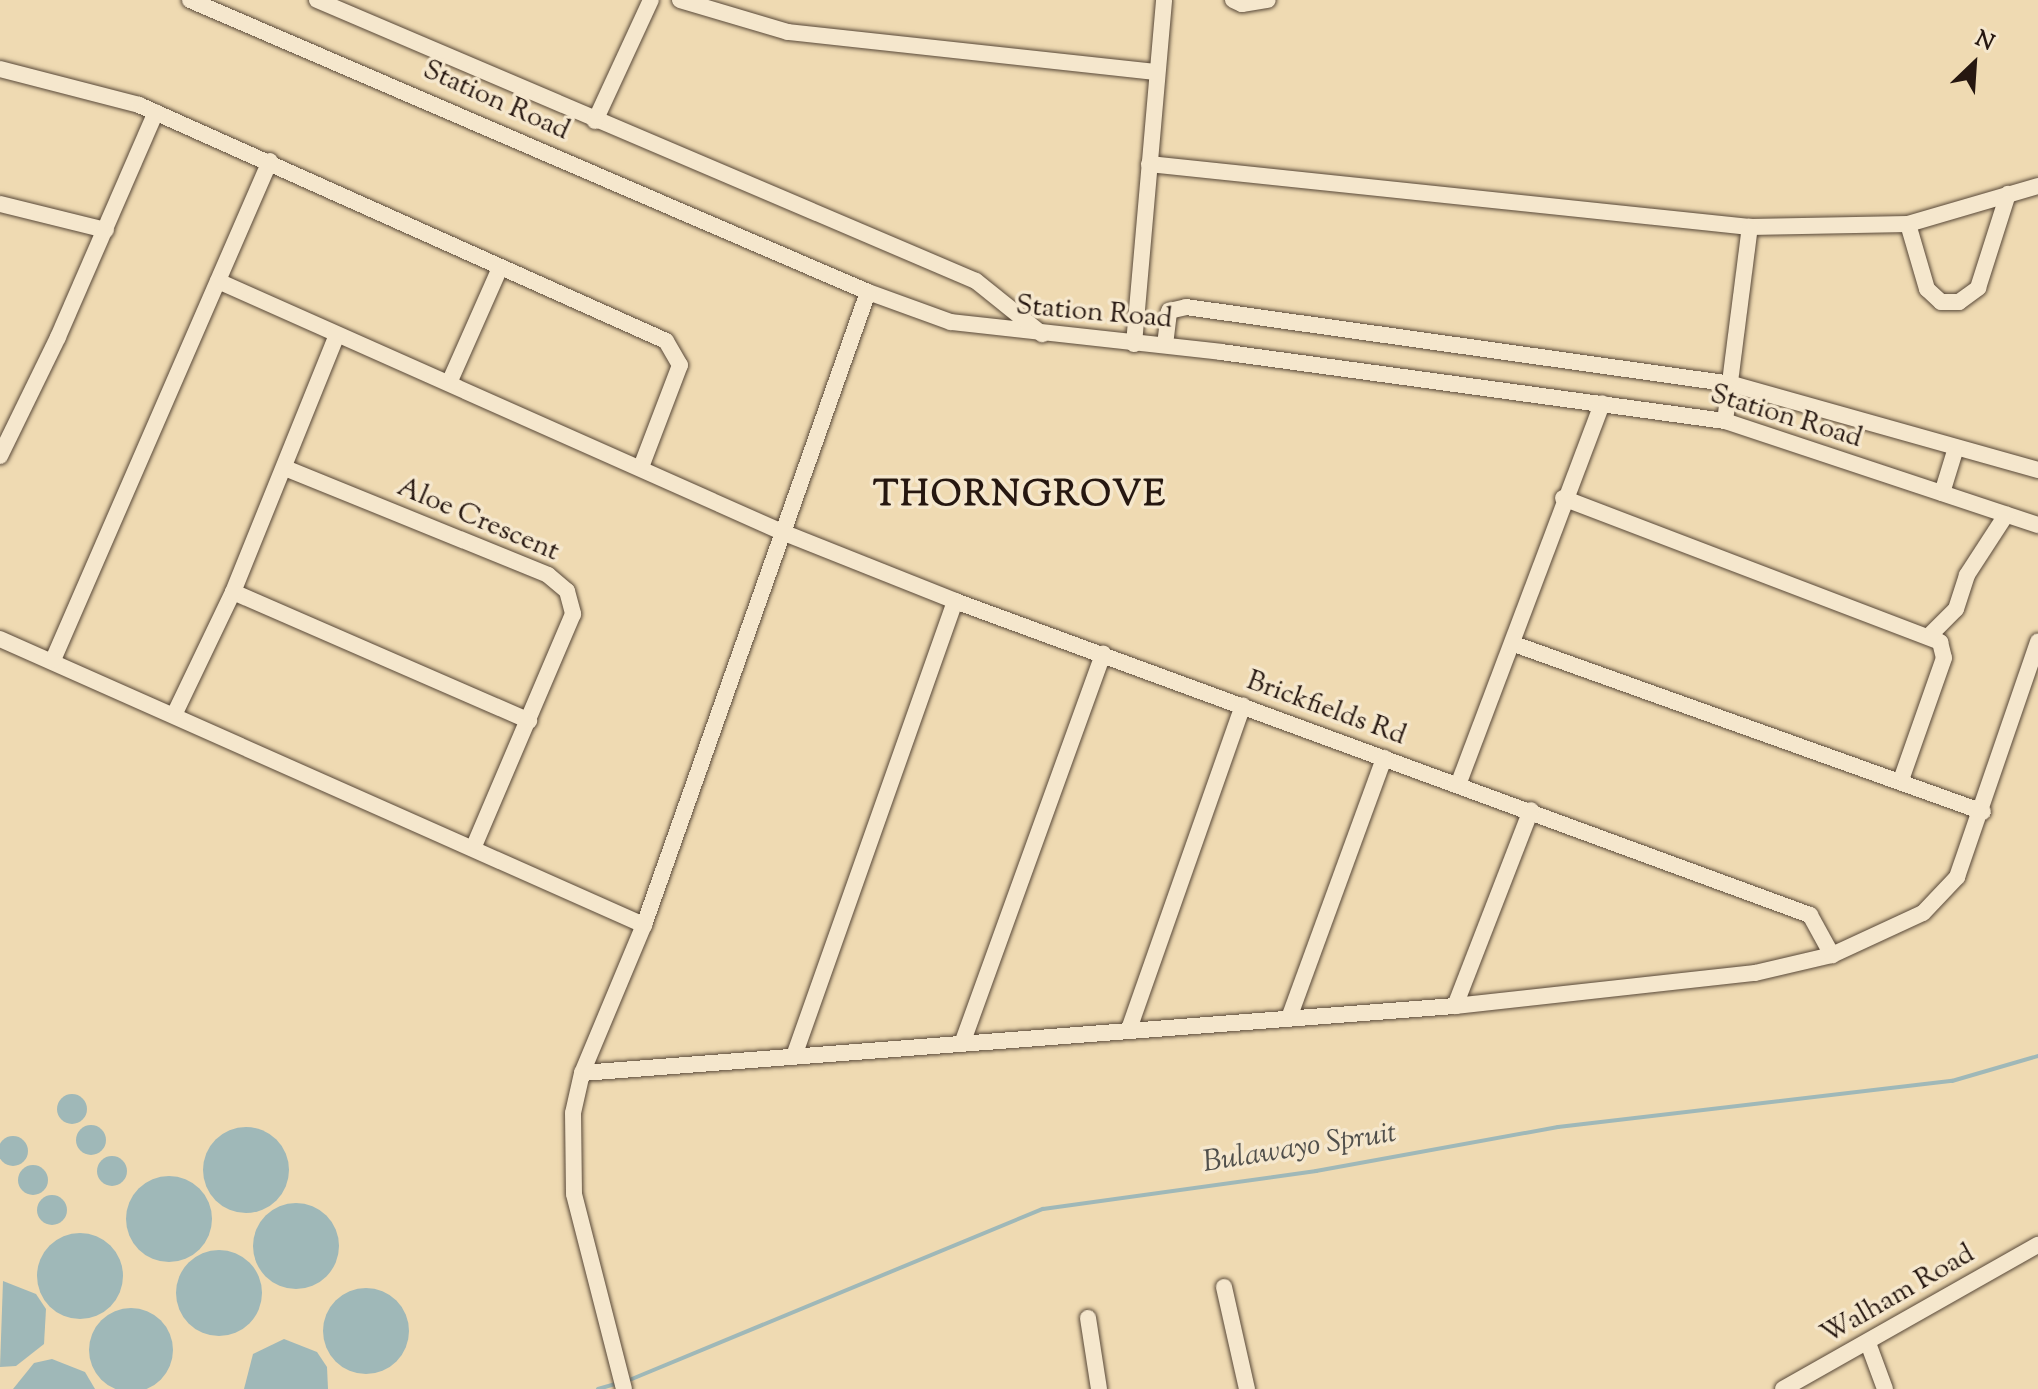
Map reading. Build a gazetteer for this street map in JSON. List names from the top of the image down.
{
  "streets": {
    "street": [
      "Station Road",
      "Aloe Crescent",
      "Brickfields Rd",
      "Walham Road"
    ]
  },
  "districts": ["THORNGROVE"],
  "water": ["Bulawayo Spruit"],
  "north": "top right"
}
